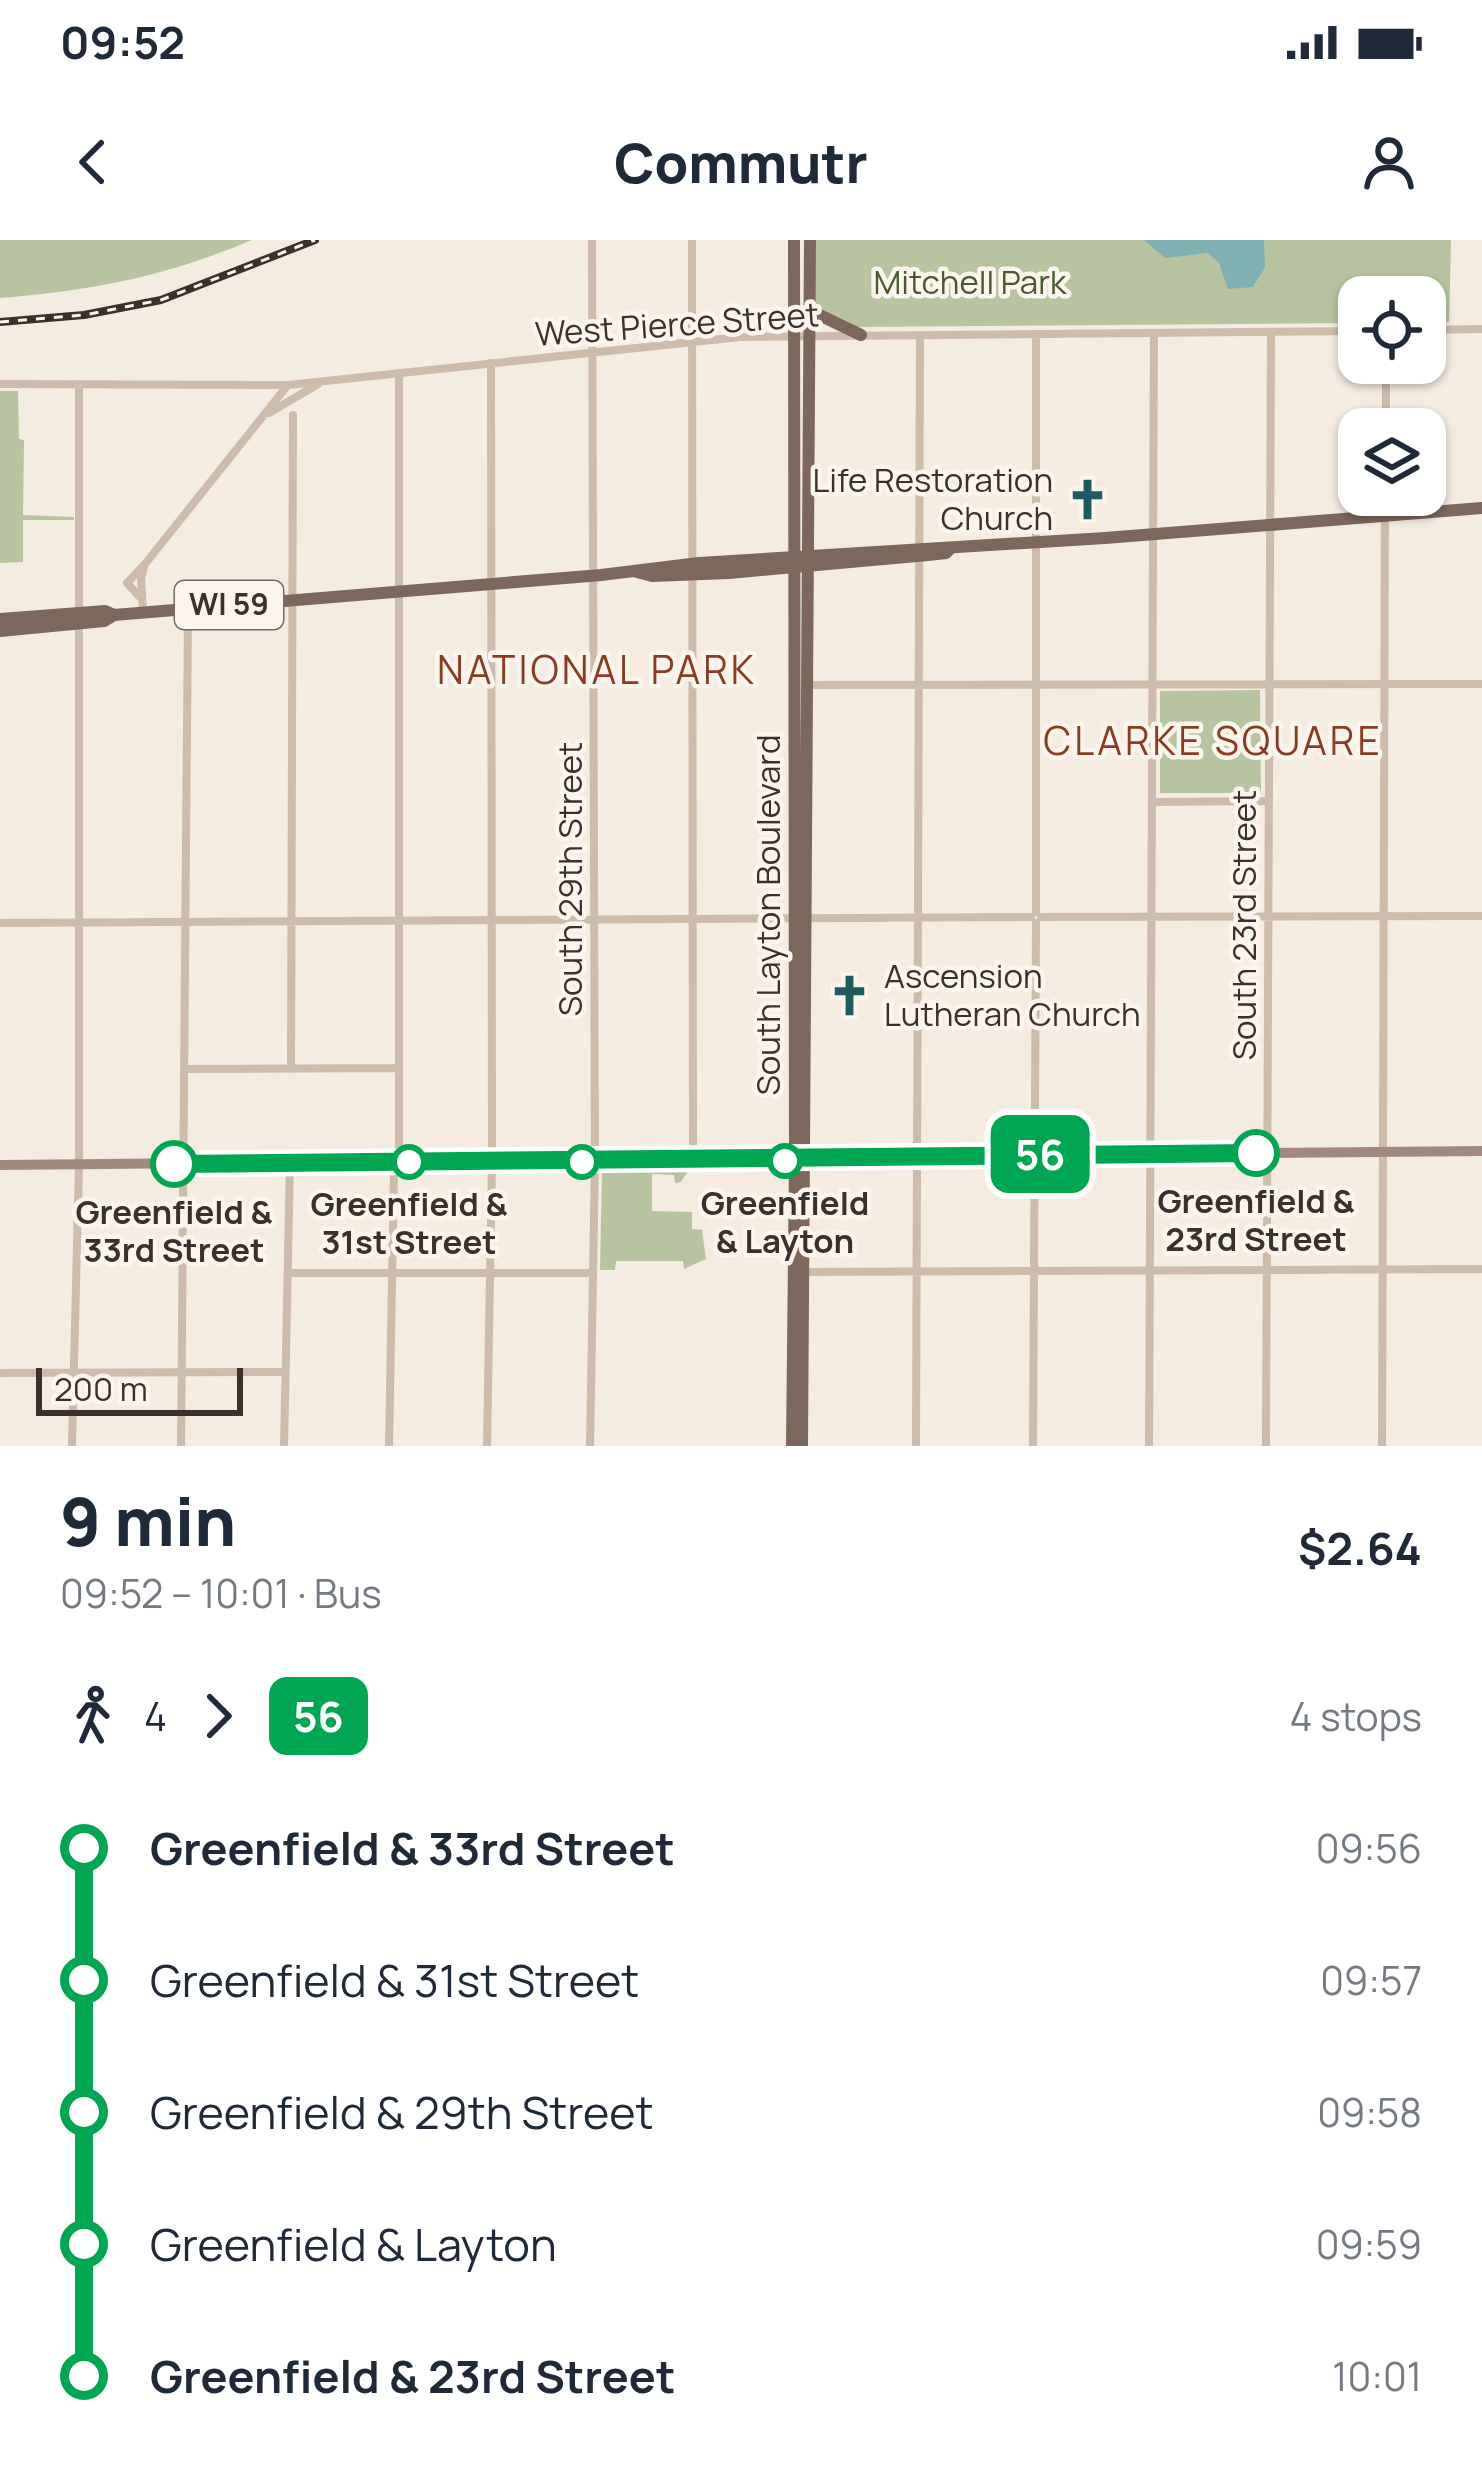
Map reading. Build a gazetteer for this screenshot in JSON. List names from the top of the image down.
{
  "streets": {
    "main road": ["WI 59", "South Layton Boulevard"],
    "street": ["West Pierce Street", "South 29th Street", "South 23rd Street"]
  },
  "crossings": [
    ["West Pierce Street", "South 29th Street"],
    ["West Pierce Street", "South Layton Boulevard"],
    ["West Pierce Street", "South 23rd Street"],
    ["WI 59", "South 29th Street"],
    ["WI 59", "South Layton Boulevard"],
    ["WI 59", "South 23rd Street"]
  ],
  "districts": ["NATIONAL PARK", "CLARKE SQUARE"],
  "parks": ["Mitchell Park"],
  "places": {
    "church": ["Life Restoration Church", "Ascension Lutheran Church"],
    "other": [
      "Greenfield & 23rd Street",
      "Greenfield & Layton",
      "Greenfield & 31st Street",
      "Greenfield & 33rd Street"
    ]
  },
  "lines": ["bus line 56"],
  "scale_bar": "200 m",
  "page": {
    "status": "09:52",
    "header": "Commutr",
    "on_map": "56",
    "scale": "200 m",
    "heading": ["9 min", "09:52 – 10:01 · Bus", "$2.64"],
    "legs": ["4", "56", "4 stops"],
    "list": [
      {
        "name": "Greenfield & 33rd Street",
        "value": "09:56"
      },
      {
        "name": "Greenfield & 31st Street",
        "value": "09:57"
      },
      {
        "name": "Greenfield & 29th Street",
        "value": "09:58"
      },
      {
        "name": "Greenfield & Layton",
        "value": "09:59"
      },
      {
        "name": "Greenfield & 23rd Street",
        "value": "10:01"
      }
    ]
  }
}
